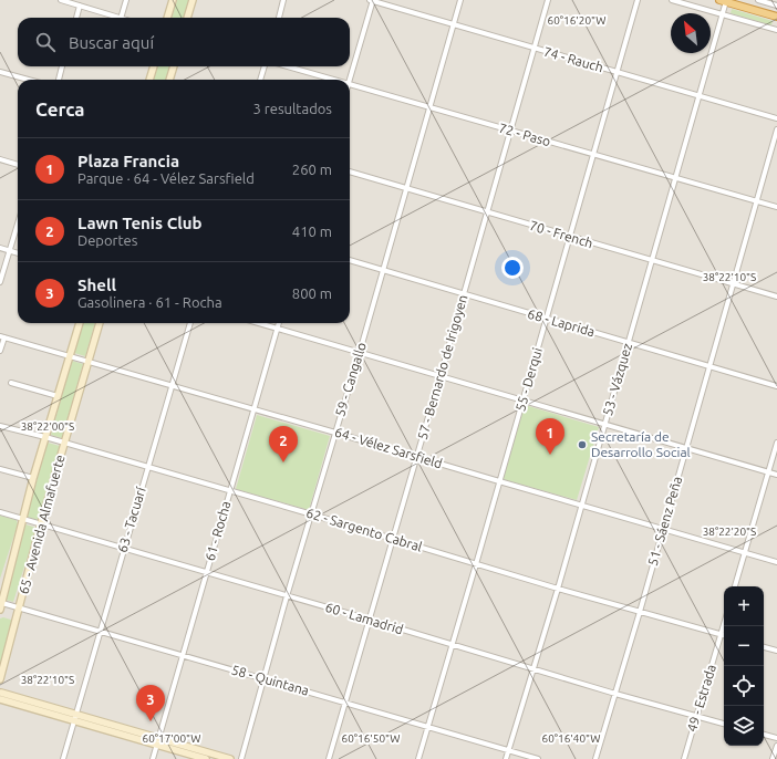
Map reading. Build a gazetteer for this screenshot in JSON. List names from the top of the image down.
{
  "streets": {
    "main road": ["65 - Avenida Almafuerte"],
    "street": [
      "74 - Rauch",
      "72 - Paso",
      "70 - French",
      "68 - Laprida",
      "57 - Bernardo de Irigoyen",
      "59 - Cangallo",
      "55 - Derqui",
      "53 - Vázquez",
      "64 - Vélez Sarsfield",
      "63 - Tacuarí",
      "51 - Sáenz Peña",
      "62 - Sargento Cabral",
      "61 - Rocha",
      "60 - Lamadrid",
      "58 - Quintana",
      "49 - Estrada"
    ]
  },
  "crossings": [
    ["74 - Rauch", "57 - Bernardo de Irigoyen"],
    ["74 - Rauch", "59 - Cangallo"],
    ["74 - Rauch", "55 - Derqui"],
    ["74 - Rauch", "53 - Vázquez"],
    ["72 - Paso", "57 - Bernardo de Irigoyen"],
    ["72 - Paso", "59 - Cangallo"],
    ["72 - Paso", "55 - Derqui"],
    ["72 - Paso", "53 - Vázquez"],
    ["72 - Paso", "51 - Sáenz Peña"],
    ["70 - French", "57 - Bernardo de Irigoyen"],
    ["70 - French", "59 - Cangallo"],
    ["70 - French", "55 - Derqui"],
    ["70 - French", "53 - Vázquez"],
    ["70 - French", "51 - Sáenz Peña"],
    ["68 - Laprida", "57 - Bernardo de Irigoyen"],
    ["68 - Laprida", "59 - Cangallo"],
    ["68 - Laprida", "55 - Derqui"],
    ["68 - Laprida", "53 - Vázquez"],
    ["68 - Laprida", "51 - Sáenz Peña"],
    ["57 - Bernardo de Irigoyen", "64 - Vélez Sarsfield"],
    ["57 - Bernardo de Irigoyen", "62 - Sargento Cabral"],
    ["57 - Bernardo de Irigoyen", "60 - Lamadrid"],
    ["57 - Bernardo de Irigoyen", "58 - Quintana"],
    ["59 - Cangallo", "64 - Vélez Sarsfield"],
    ["59 - Cangallo", "62 - Sargento Cabral"],
    ["59 - Cangallo", "60 - Lamadrid"],
    ["59 - Cangallo", "58 - Quintana"],
    ["55 - Derqui", "64 - Vélez Sarsfield"],
    ["55 - Derqui", "62 - Sargento Cabral"],
    ["55 - Derqui", "60 - Lamadrid"],
    ["55 - Derqui", "58 - Quintana"],
    ["53 - Vázquez", "64 - Vélez Sarsfield"],
    ["53 - Vázquez", "62 - Sargento Cabral"],
    ["53 - Vázquez", "60 - Lamadrid"],
    ["53 - Vázquez", "58 - Quintana"],
    ["64 - Vélez Sarsfield", "63 - Tacuarí"],
    ["64 - Vélez Sarsfield", "51 - Sáenz Peña"],
    ["64 - Vélez Sarsfield", "65 - Avenida Almafuerte"],
    ["64 - Vélez Sarsfield", "61 - Rocha"],
    ["63 - Tacuarí", "62 - Sargento Cabral"],
    ["63 - Tacuarí", "60 - Lamadrid"],
    ["63 - Tacuarí", "58 - Quintana"],
    ["51 - Sáenz Peña", "62 - Sargento Cabral"],
    ["51 - Sáenz Peña", "60 - Lamadrid"],
    ["65 - Avenida Almafuerte", "62 - Sargento Cabral"],
    ["65 - Avenida Almafuerte", "60 - Lamadrid"],
    ["65 - Avenida Almafuerte", "58 - Quintana"],
    ["62 - Sargento Cabral", "61 - Rocha"],
    ["62 - Sargento Cabral", "49 - Estrada"],
    ["61 - Rocha", "60 - Lamadrid"],
    ["61 - Rocha", "58 - Quintana"],
    ["60 - Lamadrid", "49 - Estrada"]
  ],
  "places": ["Secretaría de Desarrollo Social"],
  "north": "top left",
  "page": {
    "search": "Buscar aquí",
    "heading": ["Cerca", "3 resultados"],
    "list": [
      {
        "mark": "1",
        "name": "Plaza Francia",
        "note": "Parque · 64 - Vélez Sarsfield",
        "value": "260 m"
      },
      {
        "mark": "2",
        "name": "Lawn Tenis Club",
        "note": "Deportes",
        "value": "410 m"
      },
      {
        "mark": "3",
        "name": "Shell",
        "note": "Gasolinera · 61 - Rocha",
        "value": "800 m"
      }
    ],
    "pins": ["1", "2", "3"],
    "map_buttons": ["+", "−"]
  },
  "coordinates": [
    "60°16'20\"W",
    "38°22'10\"S",
    "38°22'00\"S",
    "38°22'20\"S",
    "60°17'00\"W",
    "60°16'50\"W",
    "60°16'40\"W"
  ]
}
